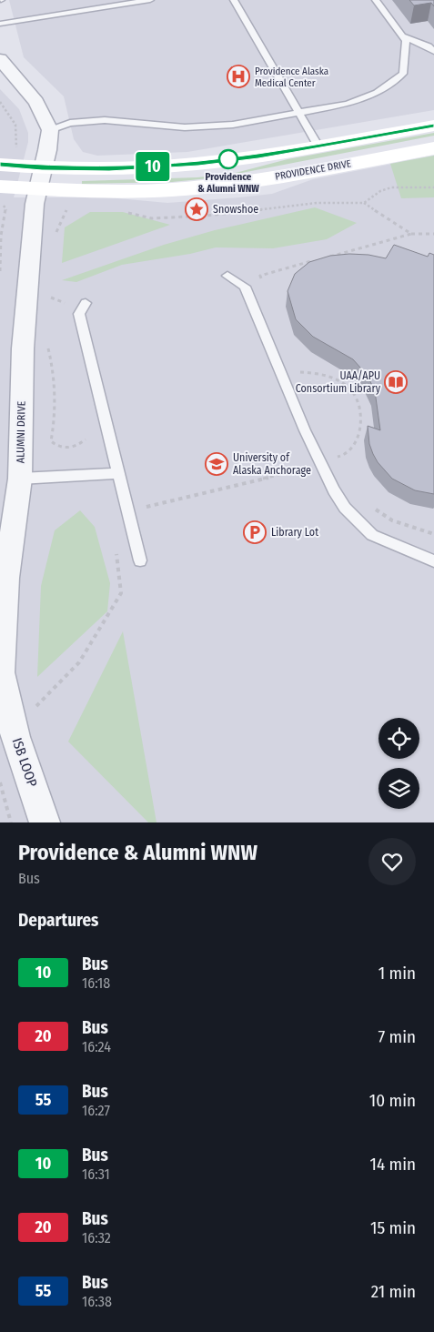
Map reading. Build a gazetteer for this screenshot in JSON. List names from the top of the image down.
{
  "streets": {
    "main road": ["PROVIDENCE DRIVE"],
    "street": ["ALUMNI DRIVE", "ISB LOOP"]
  },
  "crossings": [
    ["PROVIDENCE DRIVE", "ALUMNI DRIVE"],
    ["ALUMNI DRIVE", "ISB LOOP"]
  ],
  "places": {
    "hospital": ["Providence Alaska Medical Center"],
    "other": ["Providence & Alumni WNW"],
    "place": ["Snowshoe"],
    "library": ["UAA/APU Consortium Library"],
    "school or university": ["University of Alaska Anchorage"],
    "parking": ["Library Lot"]
  },
  "lines": ["bus line 10"],
  "page": {
    "on_map": "10",
    "heading": [
      ["Providence & Alumni WNW", "Bus"],
      "Departures"
    ],
    "list": [
      {
        "mark": "10",
        "name": "Bus",
        "note": "16:18",
        "value": "1 min"
      },
      {
        "mark": "20",
        "name": "Bus",
        "note": "16:24",
        "value": "7 min"
      },
      {
        "mark": "55",
        "name": "Bus",
        "note": "16:27",
        "value": "10 min"
      },
      {
        "mark": "10",
        "name": "Bus",
        "note": "16:31",
        "value": "14 min"
      },
      {
        "mark": "20",
        "name": "Bus",
        "note": "16:32",
        "value": "15 min"
      },
      {
        "mark": "55",
        "name": "Bus",
        "note": "16:38",
        "value": "21 min"
      }
    ]
  }
}
